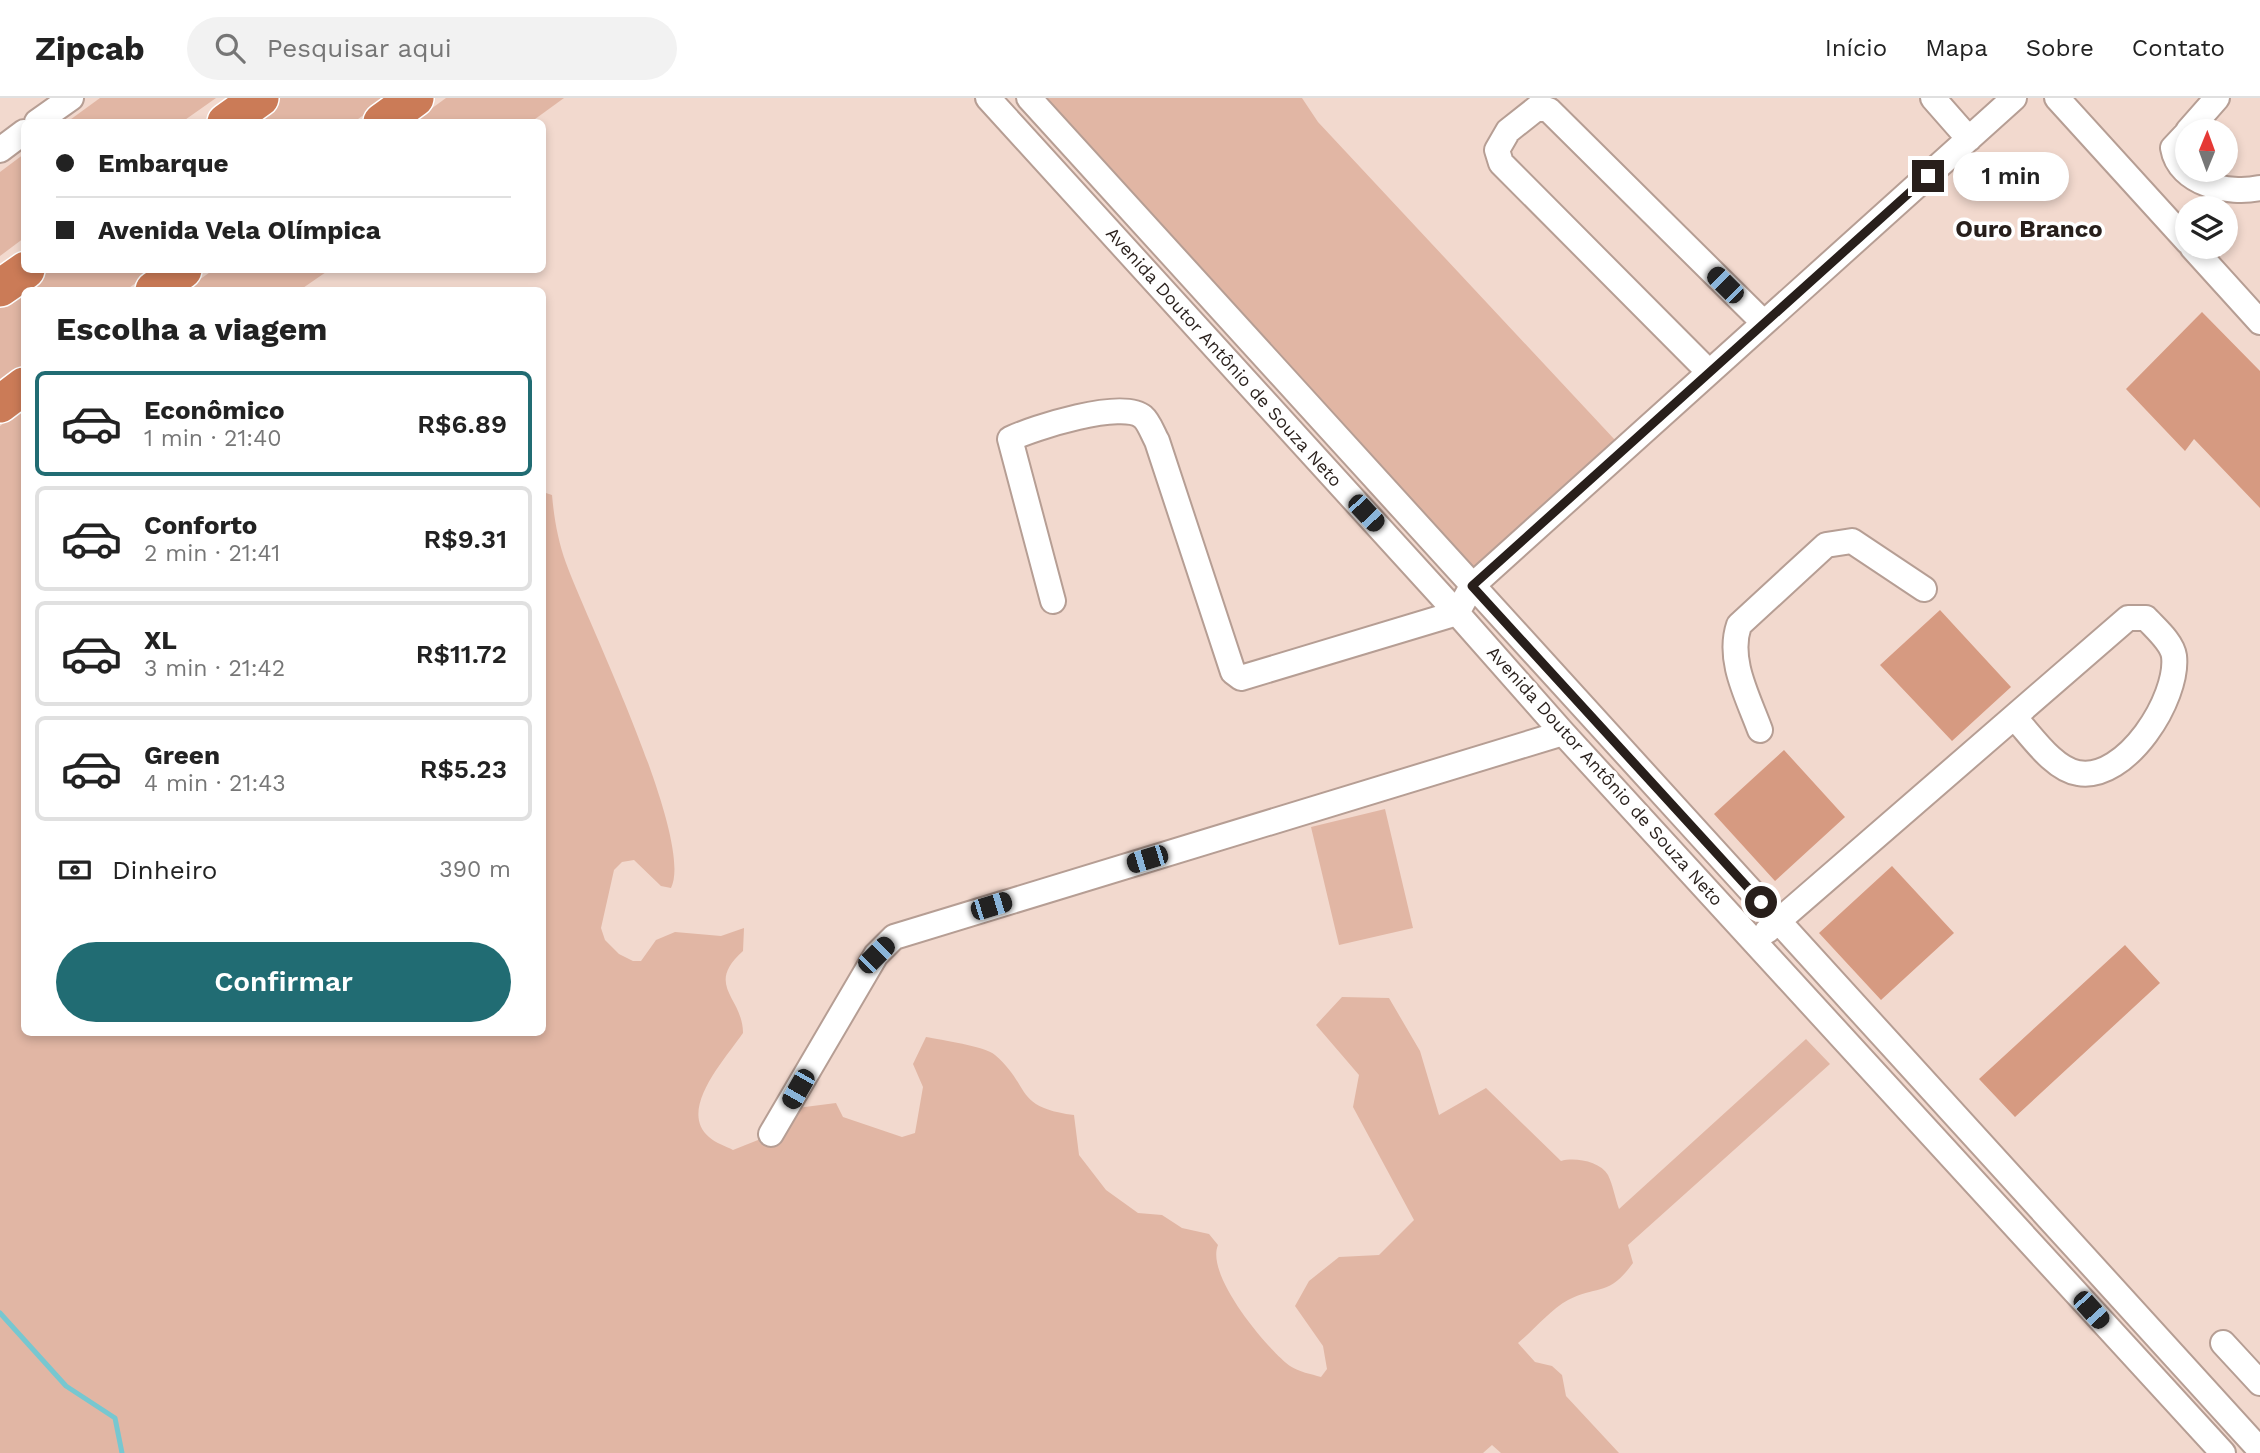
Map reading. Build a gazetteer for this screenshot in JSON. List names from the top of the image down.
{
  "streets": {
    "street": ["Avenida Doutor Antônio de Souza Neto"]
  },
  "districts": ["Ouro Branco"],
  "north": "top",
  "page": {
    "header": "Zipcab",
    "search": "Pesquisar aqui",
    "nav": [
      "Início",
      "Mapa",
      "Sobre",
      "Contato"
    ],
    "banner": ["Embarque", "Avenida Vela Olímpica"],
    "bubble": "1 min",
    "heading": "Escolha a viagem",
    "list": [
      {
        "name": "Econômico",
        "note": "1 min · 21:40",
        "value": "R$6.89"
      },
      {
        "name": "Conforto",
        "note": "2 min · 21:41",
        "value": "R$9.31"
      },
      {
        "name": "XL",
        "note": "3 min · 21:42",
        "value": "R$11.72"
      },
      {
        "name": "Green",
        "note": "4 min · 21:43",
        "value": "R$5.23"
      }
    ],
    "pay": ["Dinheiro", "390 m"],
    "buttons": "Confirmar"
  }
}
